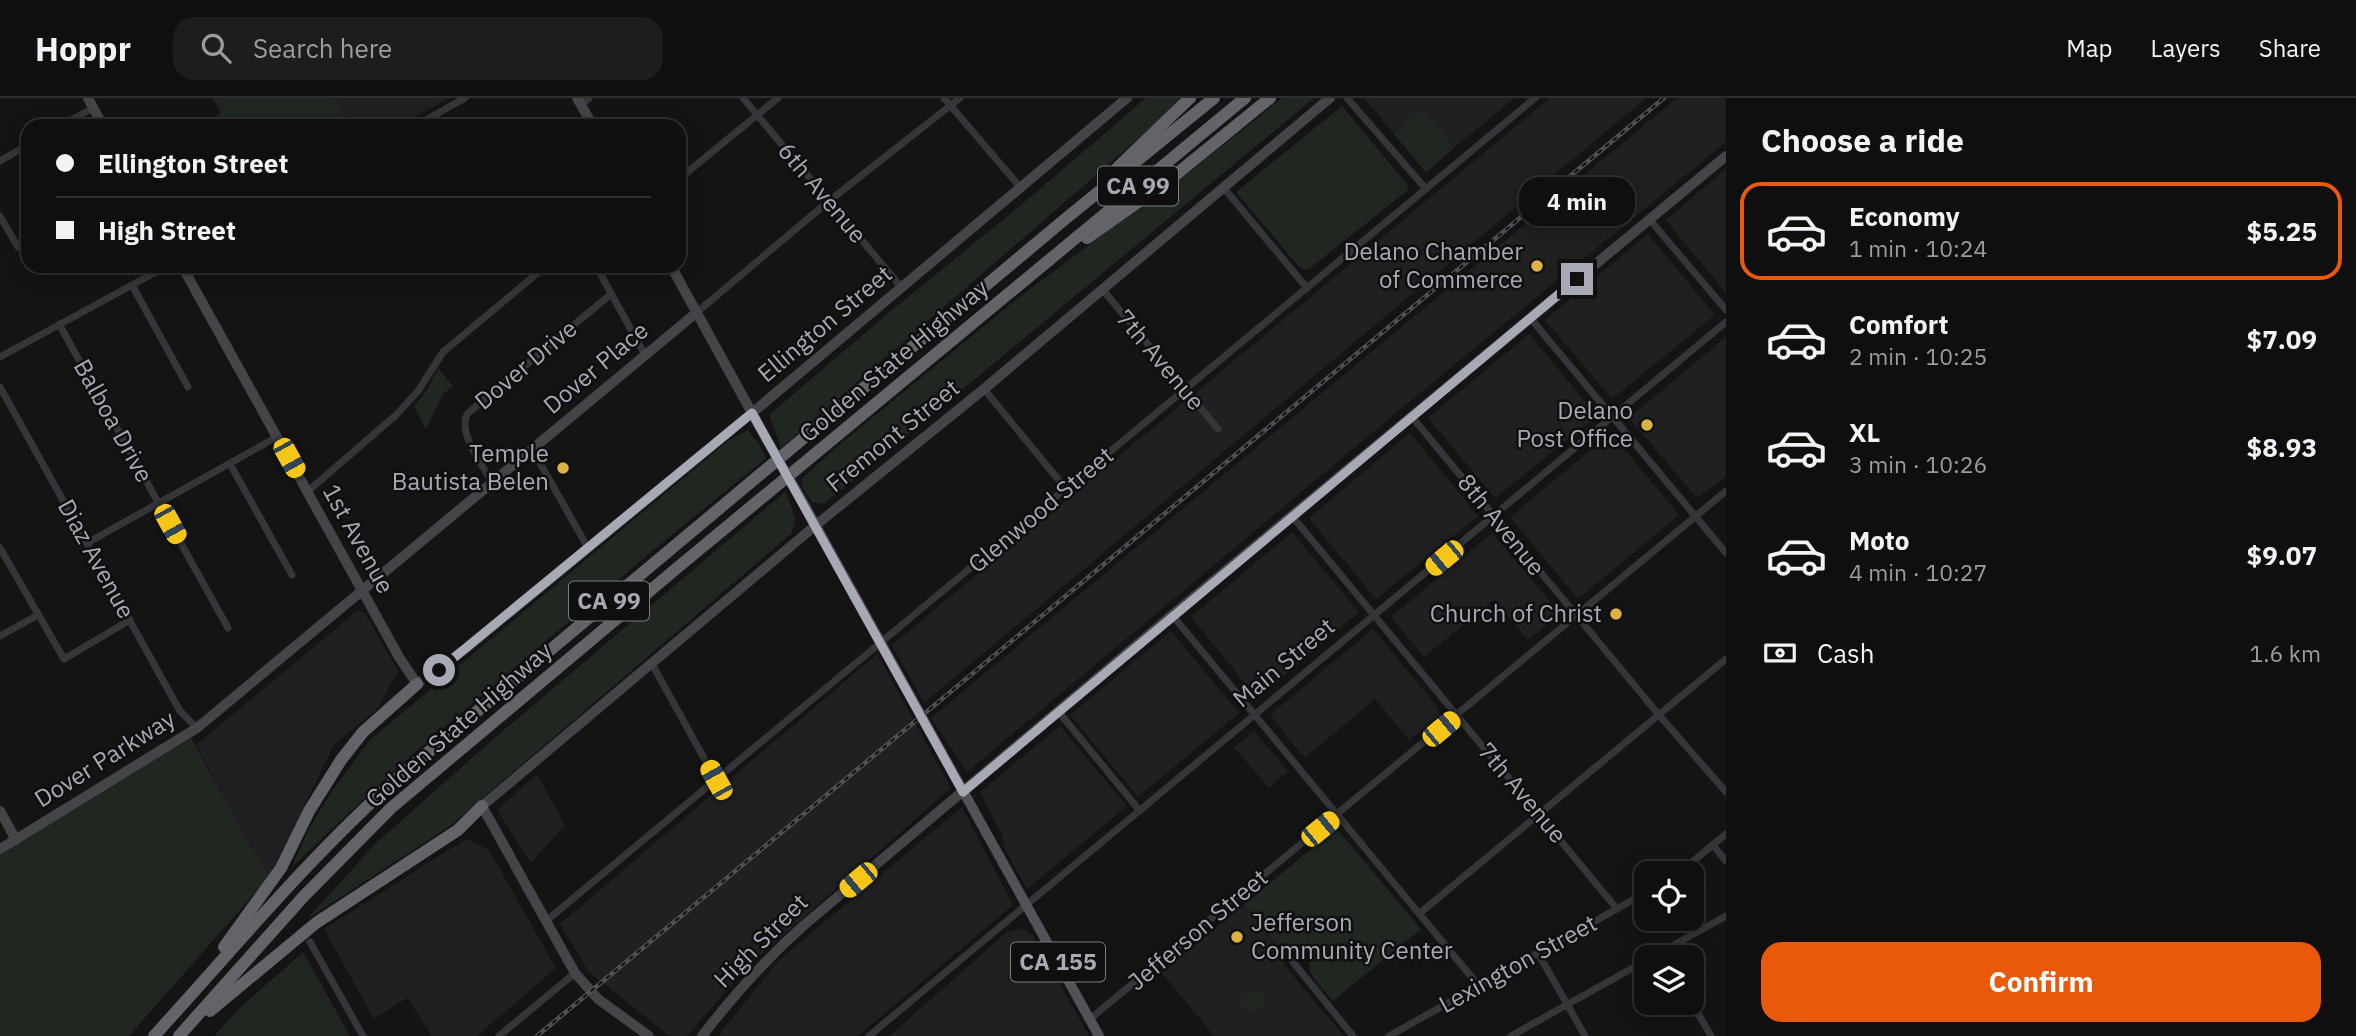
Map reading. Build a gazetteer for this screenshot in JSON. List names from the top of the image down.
{
  "streets": {
    "highway": ["CA 99", "Golden State Highway"],
    "main road": ["CA 155"],
    "street": [
      "6th Avenue",
      "Ellington Street",
      "7th Avenue",
      "Dover Drive",
      "Dover Place",
      "Balboa Drive",
      "Fremont Street",
      "Glenwood Street",
      "8th Avenue",
      "1st Avenue",
      "Diaz Avenue",
      "Main Street",
      "Dover Parkway",
      "Jefferson Street",
      "High Street",
      "Lexington Street"
    ]
  },
  "crossings": [
    ["6th Avenue", "Ellington Street"],
    ["6th Avenue", "Dover Place"],
    ["Ellington Street", "1st Avenue"],
    ["Ellington Street", "CA 155"],
    ["7th Avenue", "Fremont Street"],
    ["7th Avenue", "Glenwood Street"],
    ["7th Avenue", "Main Street"],
    ["7th Avenue", "Jefferson Street"],
    ["7th Avenue", "High Street"],
    ["7th Avenue", "Lexington Street"],
    ["Dover Drive", "Dover Place"],
    ["Dover Place", "1st Avenue"],
    ["Dover Place", "Diaz Avenue"],
    ["Dover Place", "Dover Parkway"],
    ["Fremont Street", "CA 155"],
    ["Glenwood Street", "CA 155"],
    ["8th Avenue", "Main Street"],
    ["8th Avenue", "Jefferson Street"],
    ["8th Avenue", "High Street"],
    ["Diaz Avenue", "Dover Parkway"],
    ["Main Street", "CA 155"],
    ["Jefferson Street", "CA 155"],
    ["High Street", "CA 155"]
  ],
  "places": [
    "Delano Chamber of Commerce",
    "Delano Post Office",
    "Temple Bautista Belen",
    "Church of Christ",
    "Jefferson Community Center"
  ],
  "page": {
    "header": "Hoppr",
    "search": "Search here",
    "nav": ["Map", "Layers", "Share"],
    "heading": "Choose a ride",
    "banner": ["Ellington Street", "High Street"],
    "bubble": "4 min",
    "list": [
      {
        "name": "Economy",
        "note": "1 min · 10:24",
        "value": "$5.25"
      },
      {
        "name": "Comfort",
        "note": "2 min · 10:25",
        "value": "$7.09"
      },
      {
        "name": "XL",
        "note": "3 min · 10:26",
        "value": "$8.93"
      },
      {
        "name": "Moto",
        "note": "4 min · 10:27",
        "value": "$9.07"
      }
    ],
    "pay": ["Cash", "1.6 km"],
    "buttons": "Confirm"
  }
}
